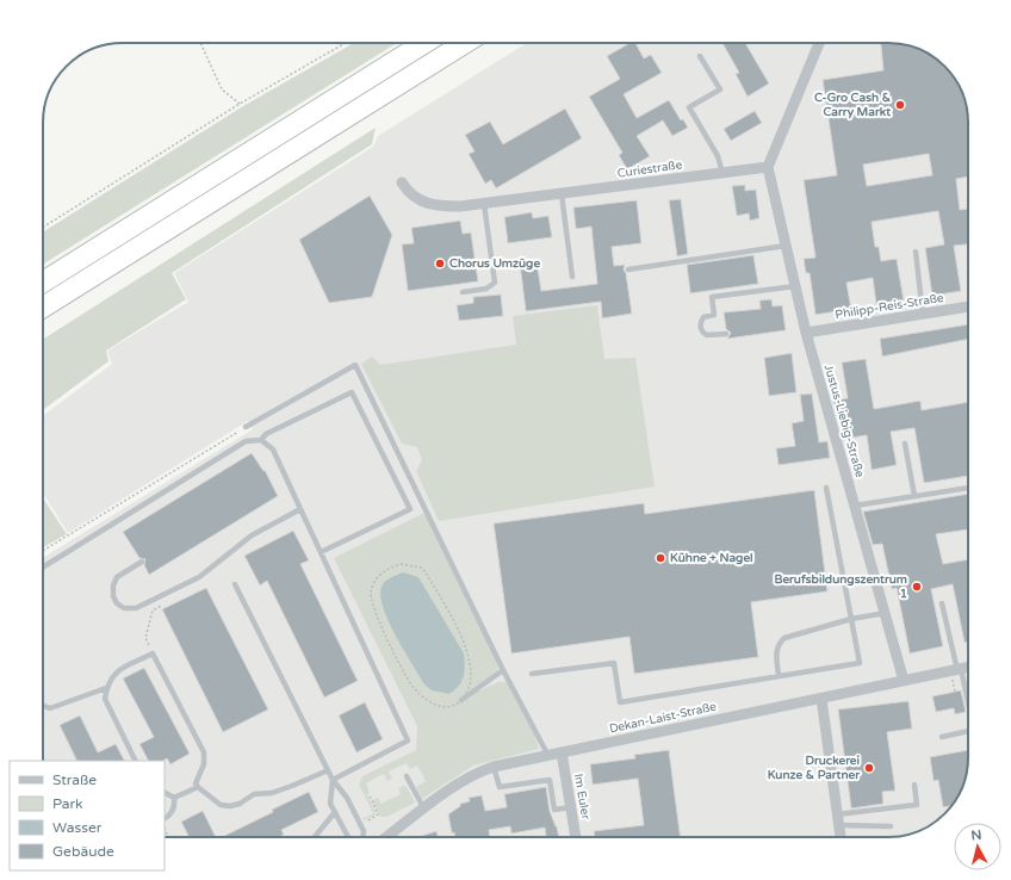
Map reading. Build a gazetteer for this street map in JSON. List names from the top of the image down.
{
  "streets": {
    "street": [
      "Curiestraße",
      "Philipp-Reis-Straße",
      "Justus-Liebig-Straße",
      "Dekan-Laist-Straße",
      "Im Euler"
    ]
  },
  "crossings": [
    ["Curiestraße", "Justus-Liebig-Straße"],
    ["Philipp-Reis-Straße", "Justus-Liebig-Straße"],
    ["Justus-Liebig-Straße", "Dekan-Laist-Straße"],
    ["Dekan-Laist-Straße", "Im Euler"]
  ],
  "places": [
    "C-Gro Cash & Carry Markt",
    "Chorus Umzüge",
    "Kühne + Nagel",
    "Berufsbildungszentrum 1",
    "Druckerei Kunze & Partner"
  ],
  "legend": [
    "Straße",
    "Park",
    "Wasser",
    "Gebäude"
  ],
  "north": "top"
}
